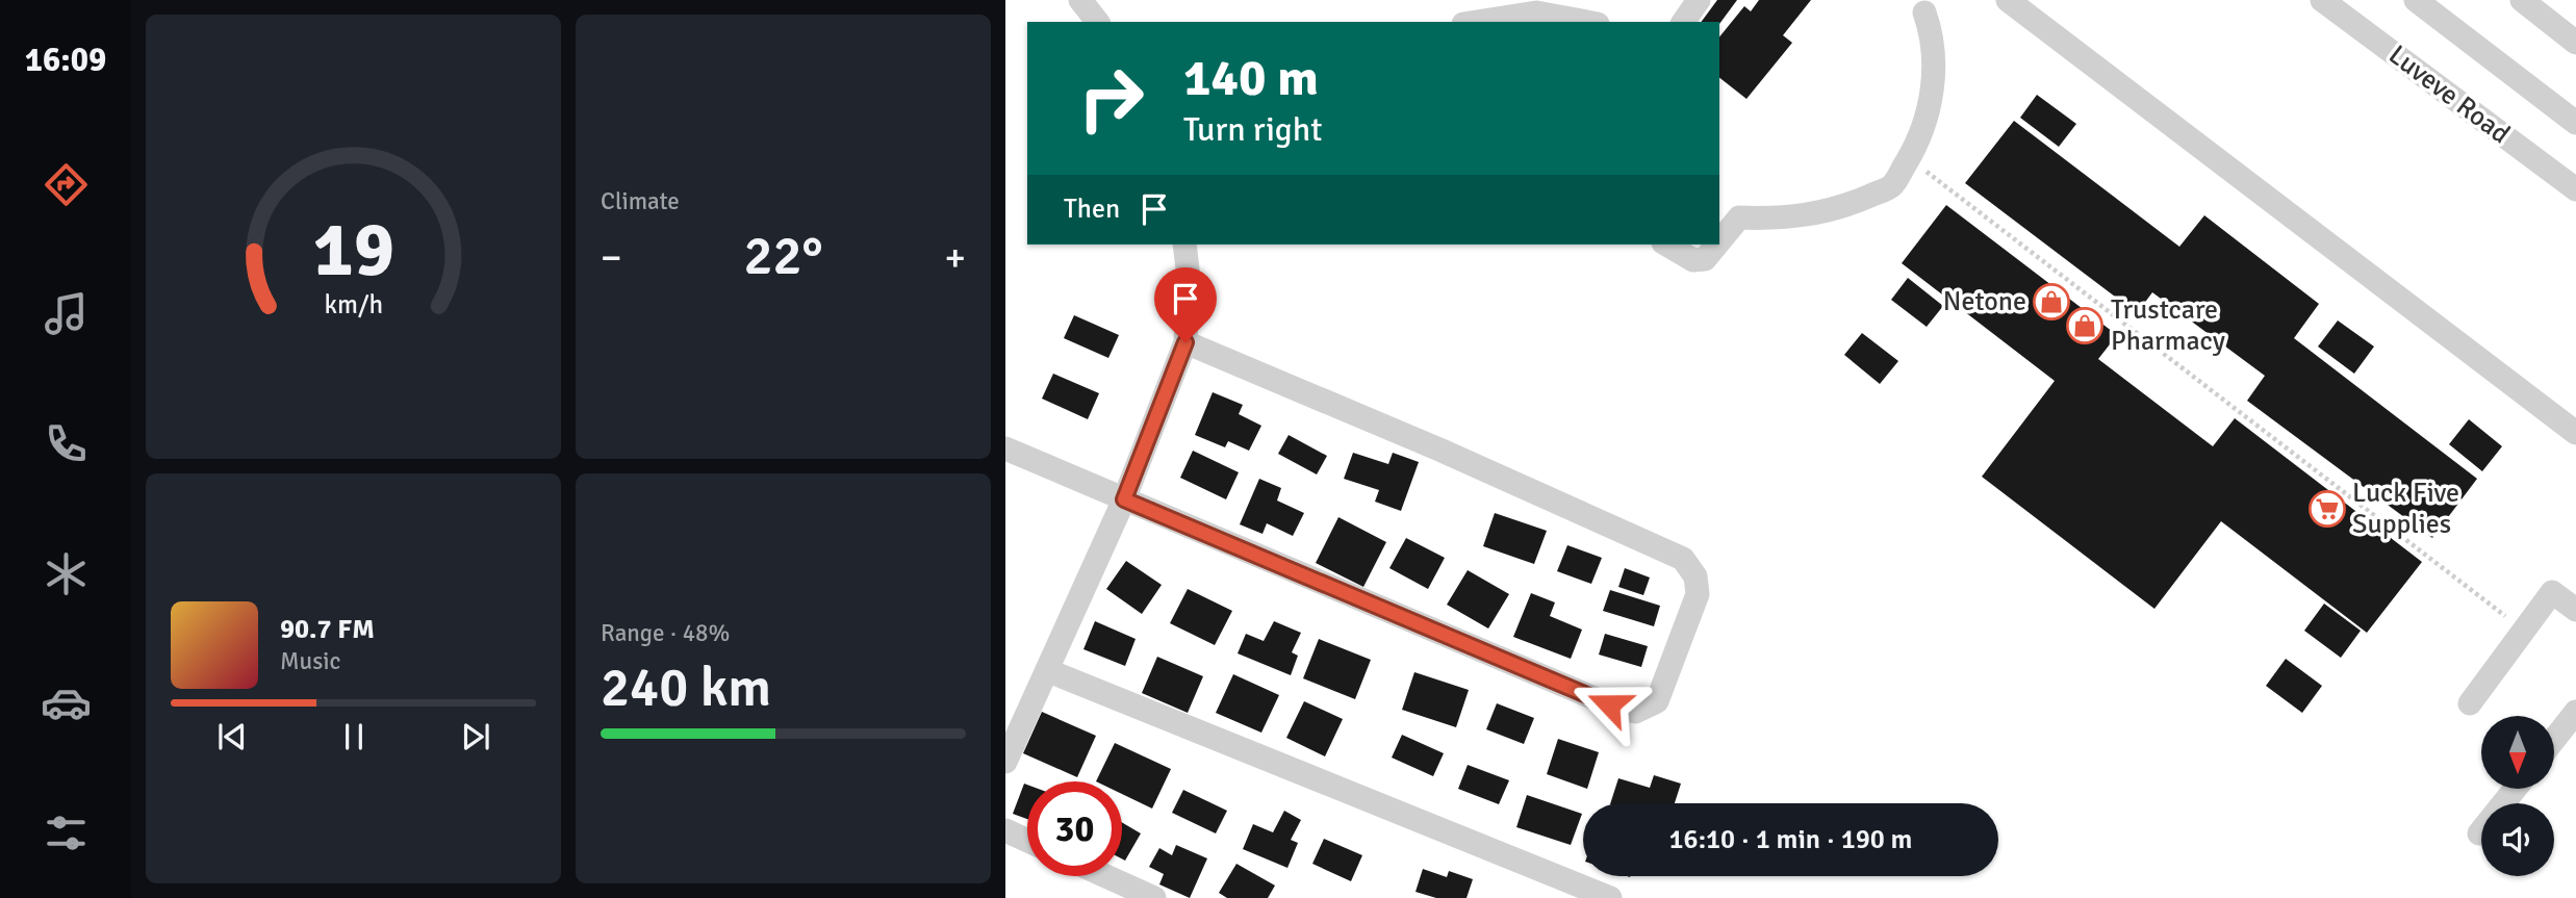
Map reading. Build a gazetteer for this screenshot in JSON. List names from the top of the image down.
{
  "streets": {
    "street": ["Luveve Road"]
  },
  "places": {
    "shop": ["Netone", "Trustcare Pharmacy"],
    "supermarket": ["Luck Five Supplies"]
  },
  "north": "bottom",
  "page": {
    "tabs": "16:09",
    "tile": [
      "Climate",
      ["Range · 48%", "240 km"]
    ],
    "turn": ["140 m", "Turn right"],
    "then": "Then",
    "heat": ["−", "22°", "+"],
    "song": ["90.7 FM", "Music"],
    "limit": "30",
    "trip": "16:10 · 1 min · 190 m",
    "gauge": ["19", "km/h"]
  }
}
